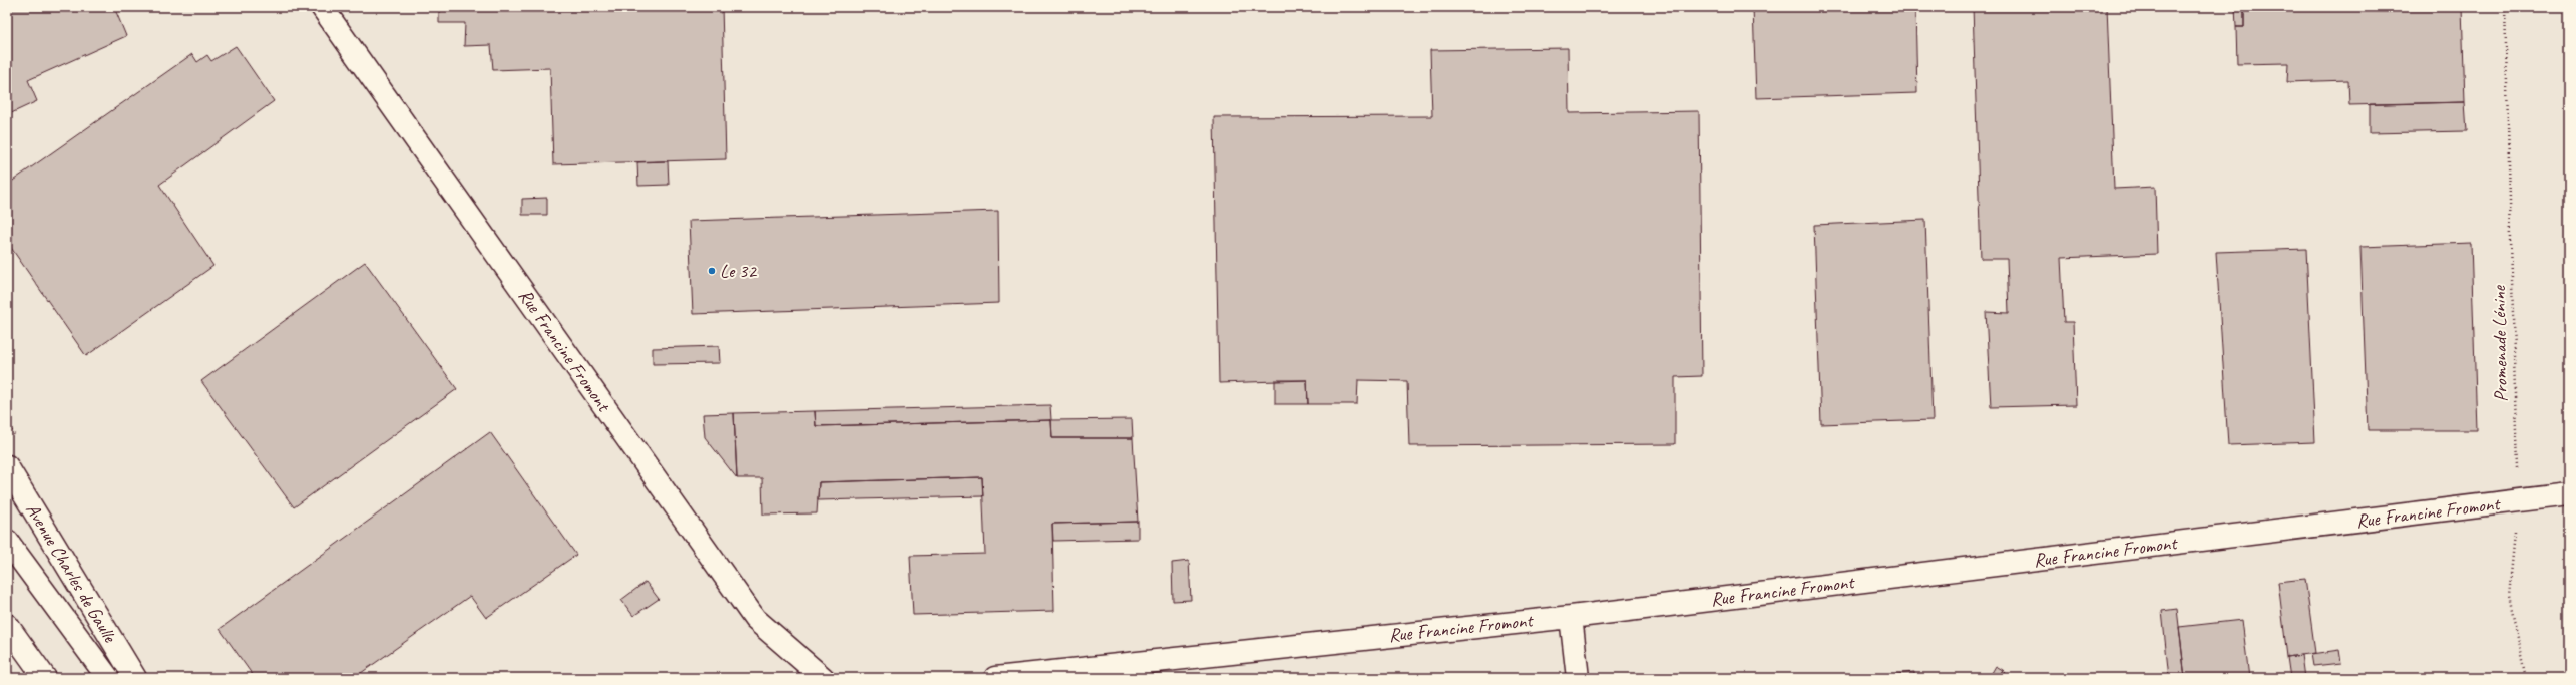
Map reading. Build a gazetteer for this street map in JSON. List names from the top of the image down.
{
  "streets": {
    "street": ["Rue Francine Fromont", "Avenue Charles de Gaulle"],
    "path": ["Promenade Lénine"]
  },
  "crossings": [
    ["Promenade Lénine", "Rue Francine Fromont"]
  ],
  "places": ["Le 32"]
}
